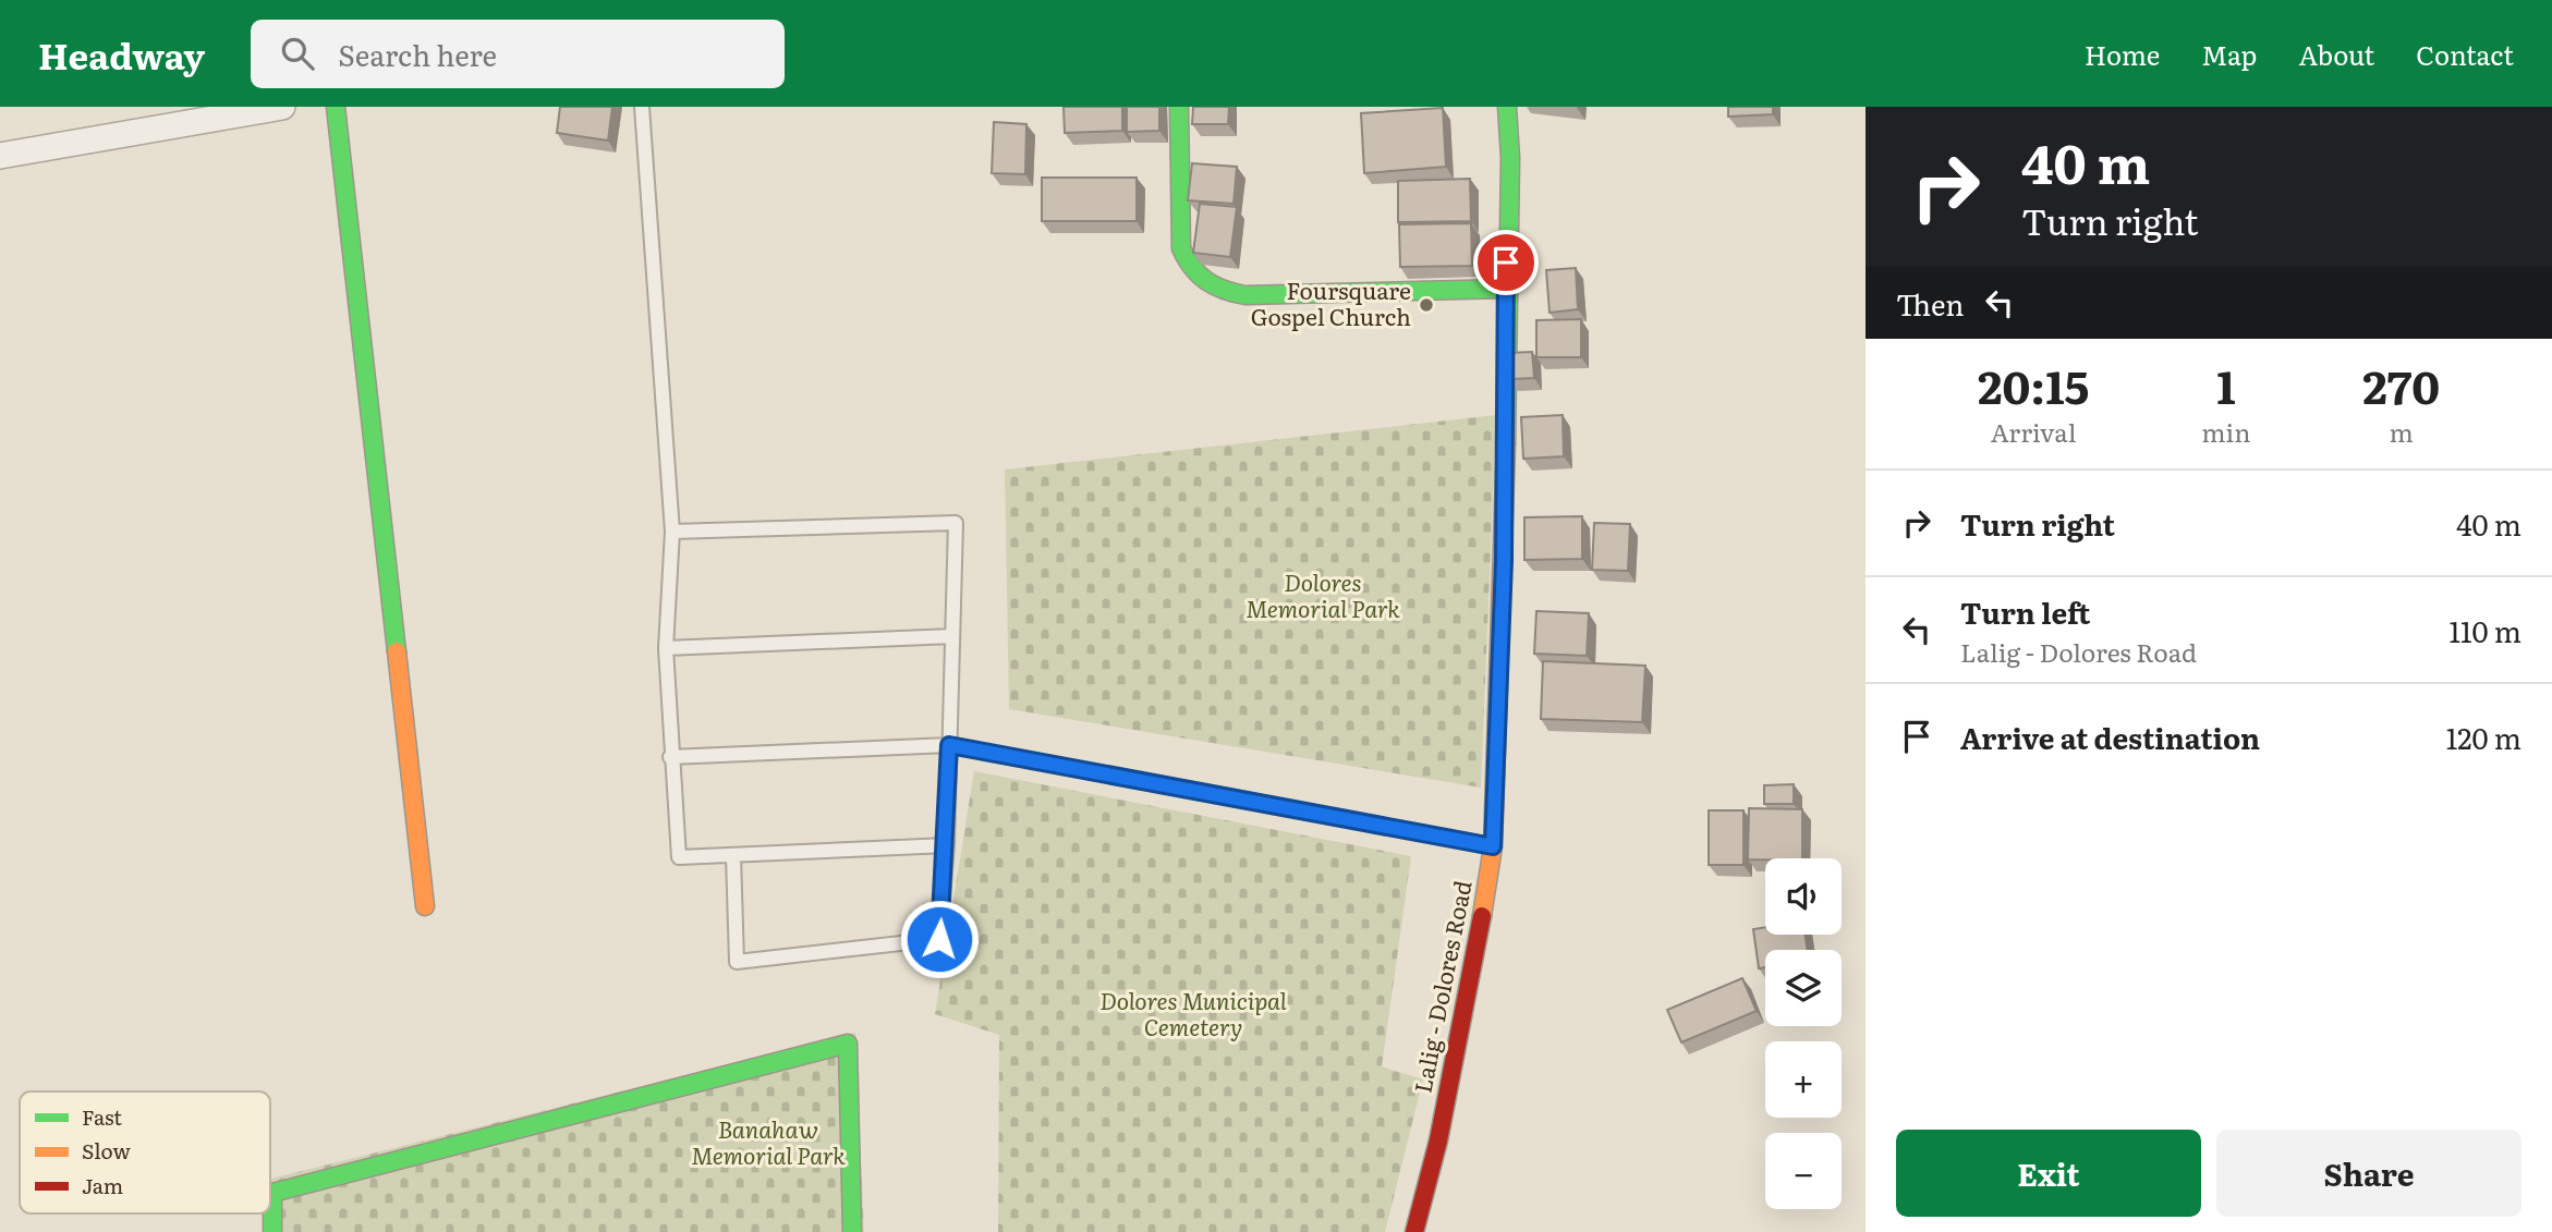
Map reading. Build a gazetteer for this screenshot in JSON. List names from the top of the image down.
{
  "streets": {
    "street": ["Lalig - Dolores Road"]
  },
  "parks": ["Dolores Memorial Park", "Dolores Municipal Cemetery", "Banahaw Memorial Park"],
  "places": ["Foursquare Gospel Church"],
  "legend": ["Fast", "Slow", "Jam"],
  "page": {
    "header": "Headway",
    "search": "Search here",
    "nav": [
      "Home",
      "Map",
      "About",
      "Contact"
    ],
    "turn": ["40 m", "Turn right"],
    "then": "Then",
    "eta": [
      "20:15",
      "Arrival",
      "1",
      "min",
      "270",
      "m"
    ],
    "list": [
      {
        "name": "Turn right",
        "value": "40 m"
      },
      {
        "name": "Turn left",
        "note": "Lalig - Dolores Road",
        "value": "110 m"
      },
      {
        "name": "Arrive at destination",
        "value": "120 m"
      }
    ],
    "map_buttons": ["+", "−"],
    "buttons": ["Exit", "Share"]
  }
}
